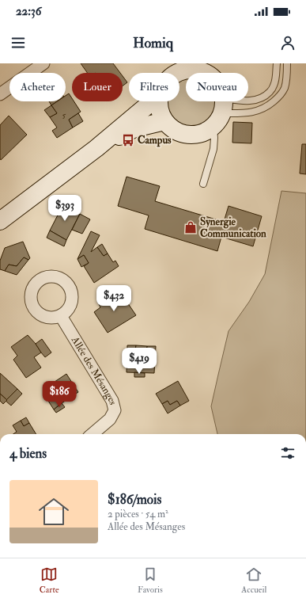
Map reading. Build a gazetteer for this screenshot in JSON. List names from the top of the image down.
{
  "streets": {
    "street": ["Allée des Mésanges"]
  },
  "places": {
    "bus stop": ["Campus"],
    "shop": ["Synergie Communication"]
  },
  "house_numbers": ["5"],
  "page": {
    "status": "22:36",
    "header": "Homiq",
    "chip": [
      "Acheter",
      "Louer",
      "Filtres",
      "Nouveau"
    ],
    "price": [
      "$393",
      "$432",
      "$419",
      "$186"
    ],
    "heading": "4 biens",
    "list": [
      {
        "name": "$186/mois",
        "note": "2 pièces · 54 m² · Allée des Mésanges"
      }
    ],
    "tabs": ["Carte", "Favoris", "Accueil"]
  }
}
